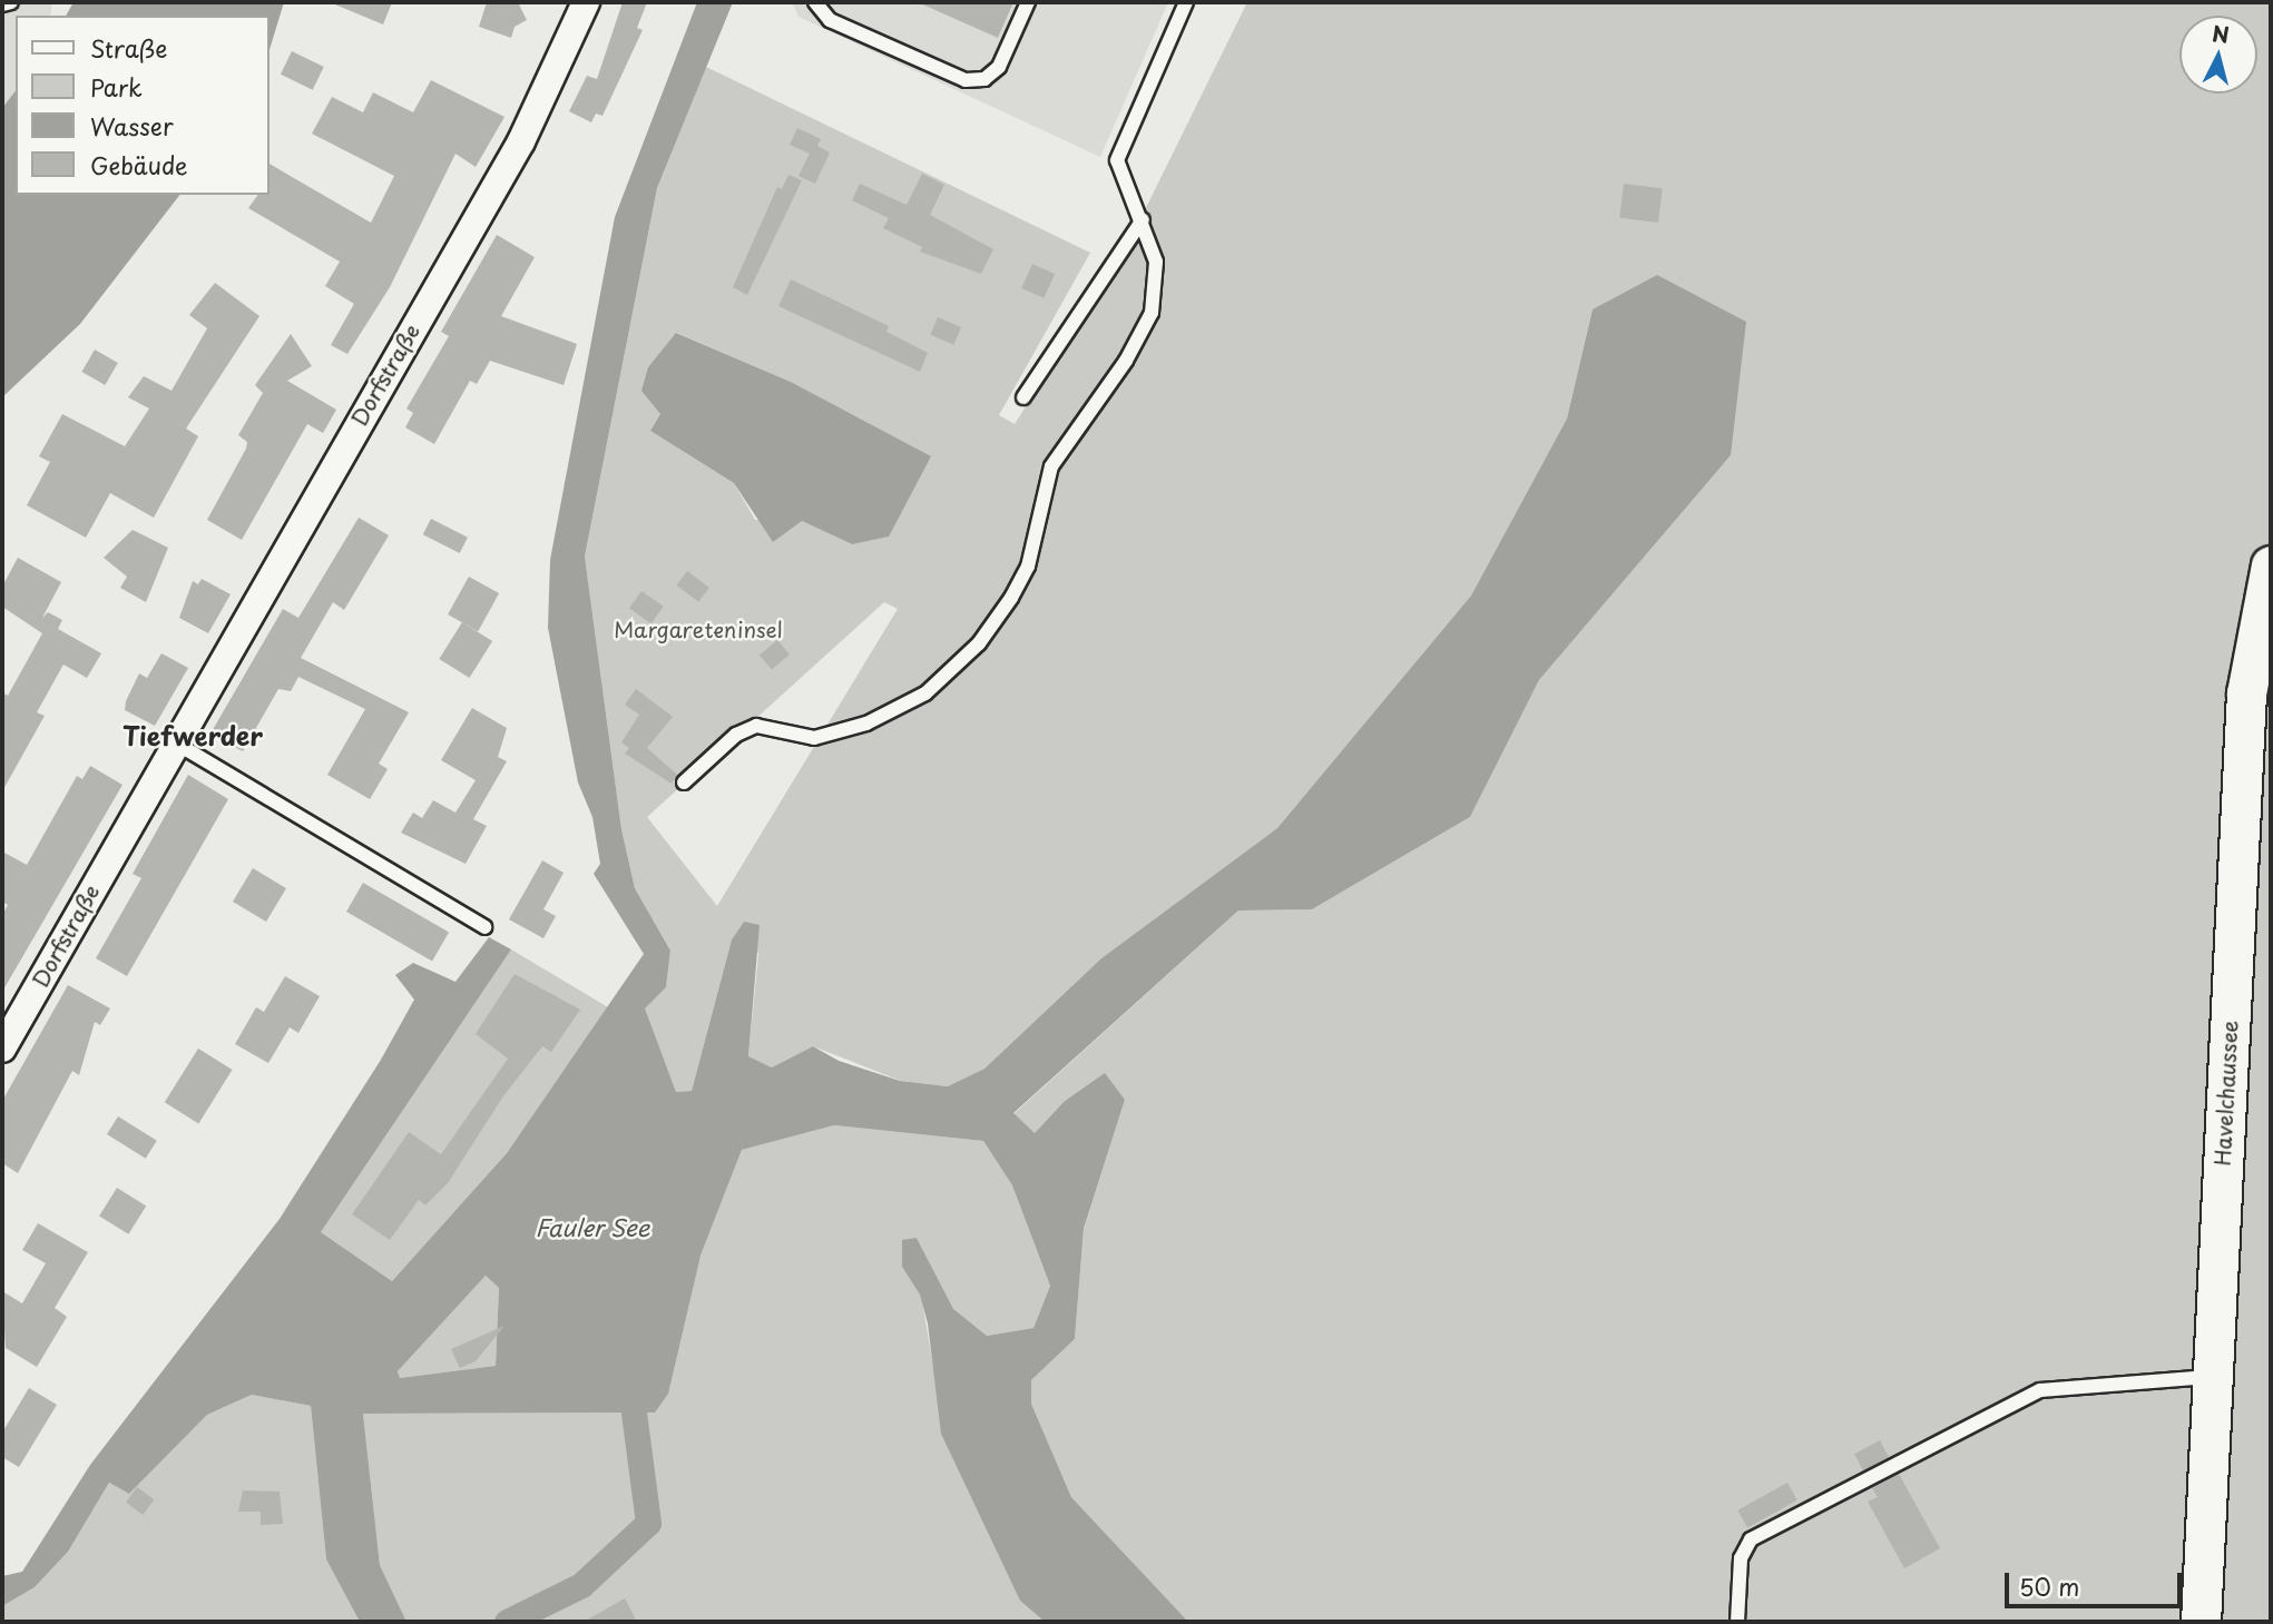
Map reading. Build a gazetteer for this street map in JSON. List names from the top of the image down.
{
  "streets": {
    "street": ["Dorfstraße", "Havelchaussee"]
  },
  "districts": ["Tiefwerder"],
  "water": ["Fauler See"],
  "parks": ["Margareteninsel"],
  "legend": [
    "Straße",
    "Park",
    "Wasser",
    "Gebäude"
  ],
  "scale_bar": "50 m",
  "north": "top"
}
